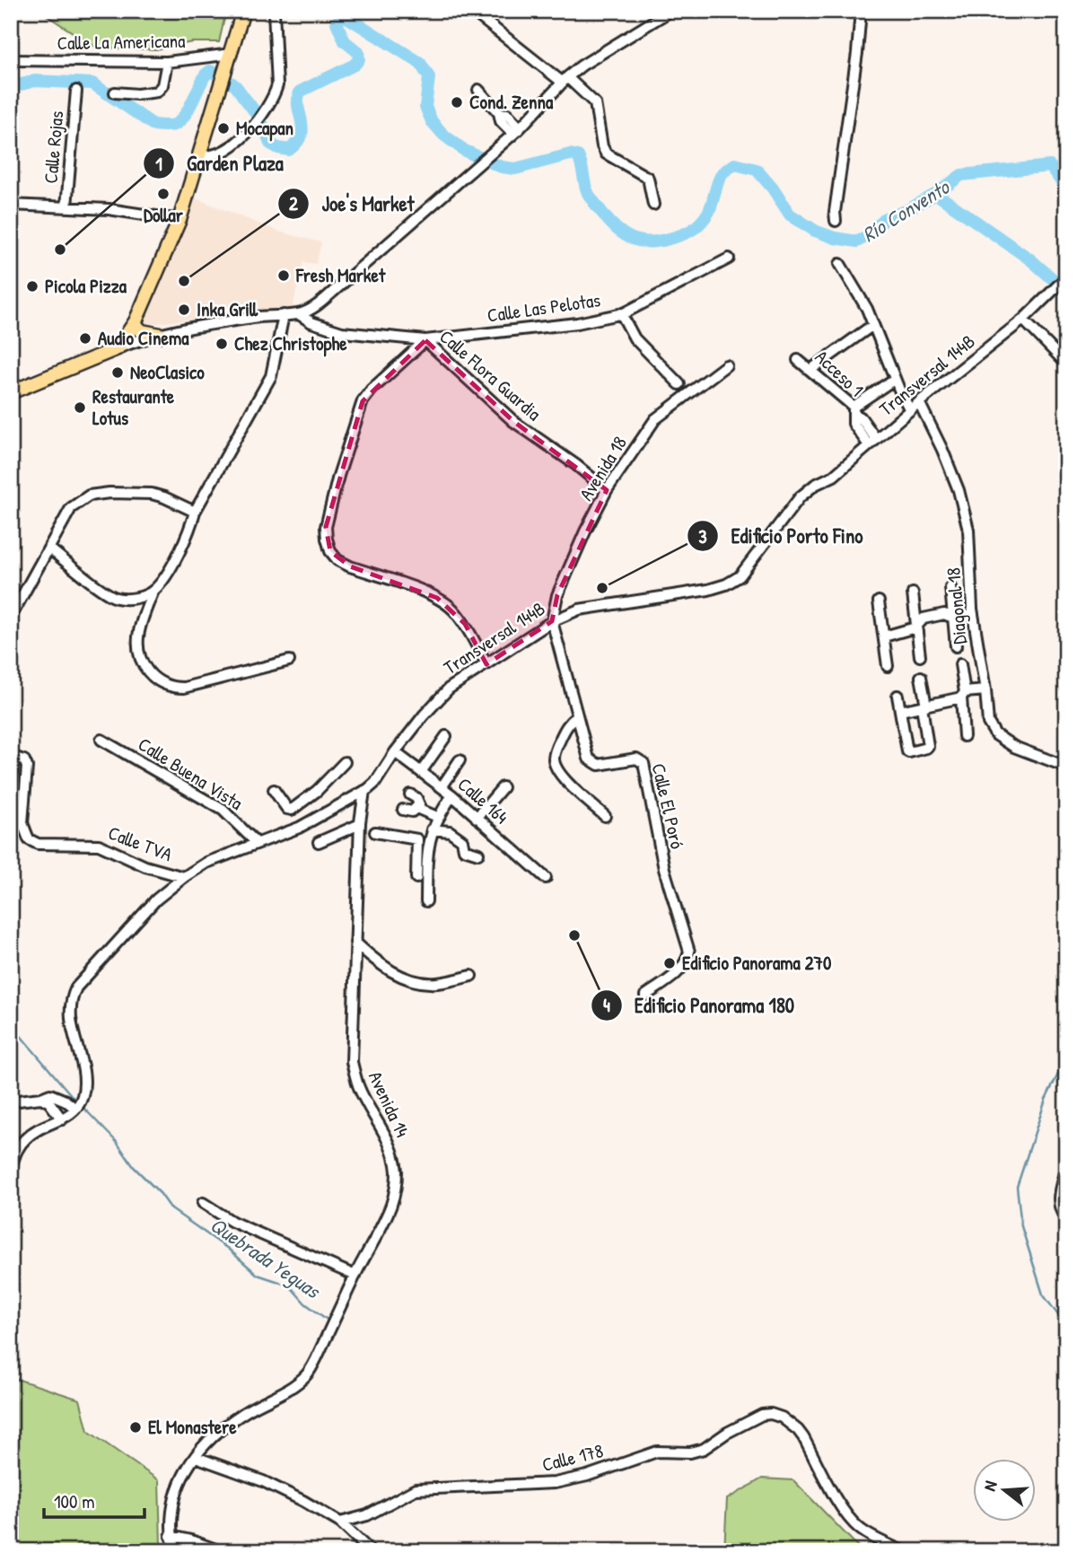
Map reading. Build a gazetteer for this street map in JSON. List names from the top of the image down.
{
  "streets": {
    "street": [
      "Calle La Americana",
      "Calle Rojas",
      "Calle Las Pelotas",
      "Acceso 1",
      "Calle Flora Guardia",
      "Transversal 144B",
      "Avenida 18",
      "Diagonal 18",
      "Calle Buena Vista",
      "Calle 164",
      "Calle El Poró",
      "Calle TVA",
      "Avenida 14",
      "Calle 178"
    ]
  },
  "crossings": [
    ["Calle Las Pelotas", "Calle Flora Guardia"],
    ["Acceso 1", "Transversal 144B"],
    ["Calle Flora Guardia", "Avenida 18"],
    ["Transversal 144B", "Avenida 18"],
    ["Transversal 144B", "Diagonal 18"],
    ["Transversal 144B", "Calle Buena Vista"],
    ["Transversal 144B", "Calle 164"],
    ["Transversal 144B", "Calle El Poró"],
    ["Transversal 144B", "Calle TVA"],
    ["Transversal 144B", "Avenida 14"],
    ["Avenida 18", "Calle El Poró"]
  ],
  "water": ["Río Convento", "Quebrada Yeguas"],
  "places": [
    "Cond. Zenna",
    "Mocapan",
    "Dollar",
    "Garden Plaza",
    "Fresh Market",
    "Joe's Market",
    "Picola Pizza",
    "Inka Grill",
    "Audio Cinema",
    "Chez Christophe",
    "NeoClasico",
    "Restaurante Lotus",
    "Edificio Porto Fino",
    "Edificio Panorama 180",
    "Edificio Panorama 270",
    "El Monastere"
  ],
  "scale_bar": "100 m",
  "north": "left"
}
